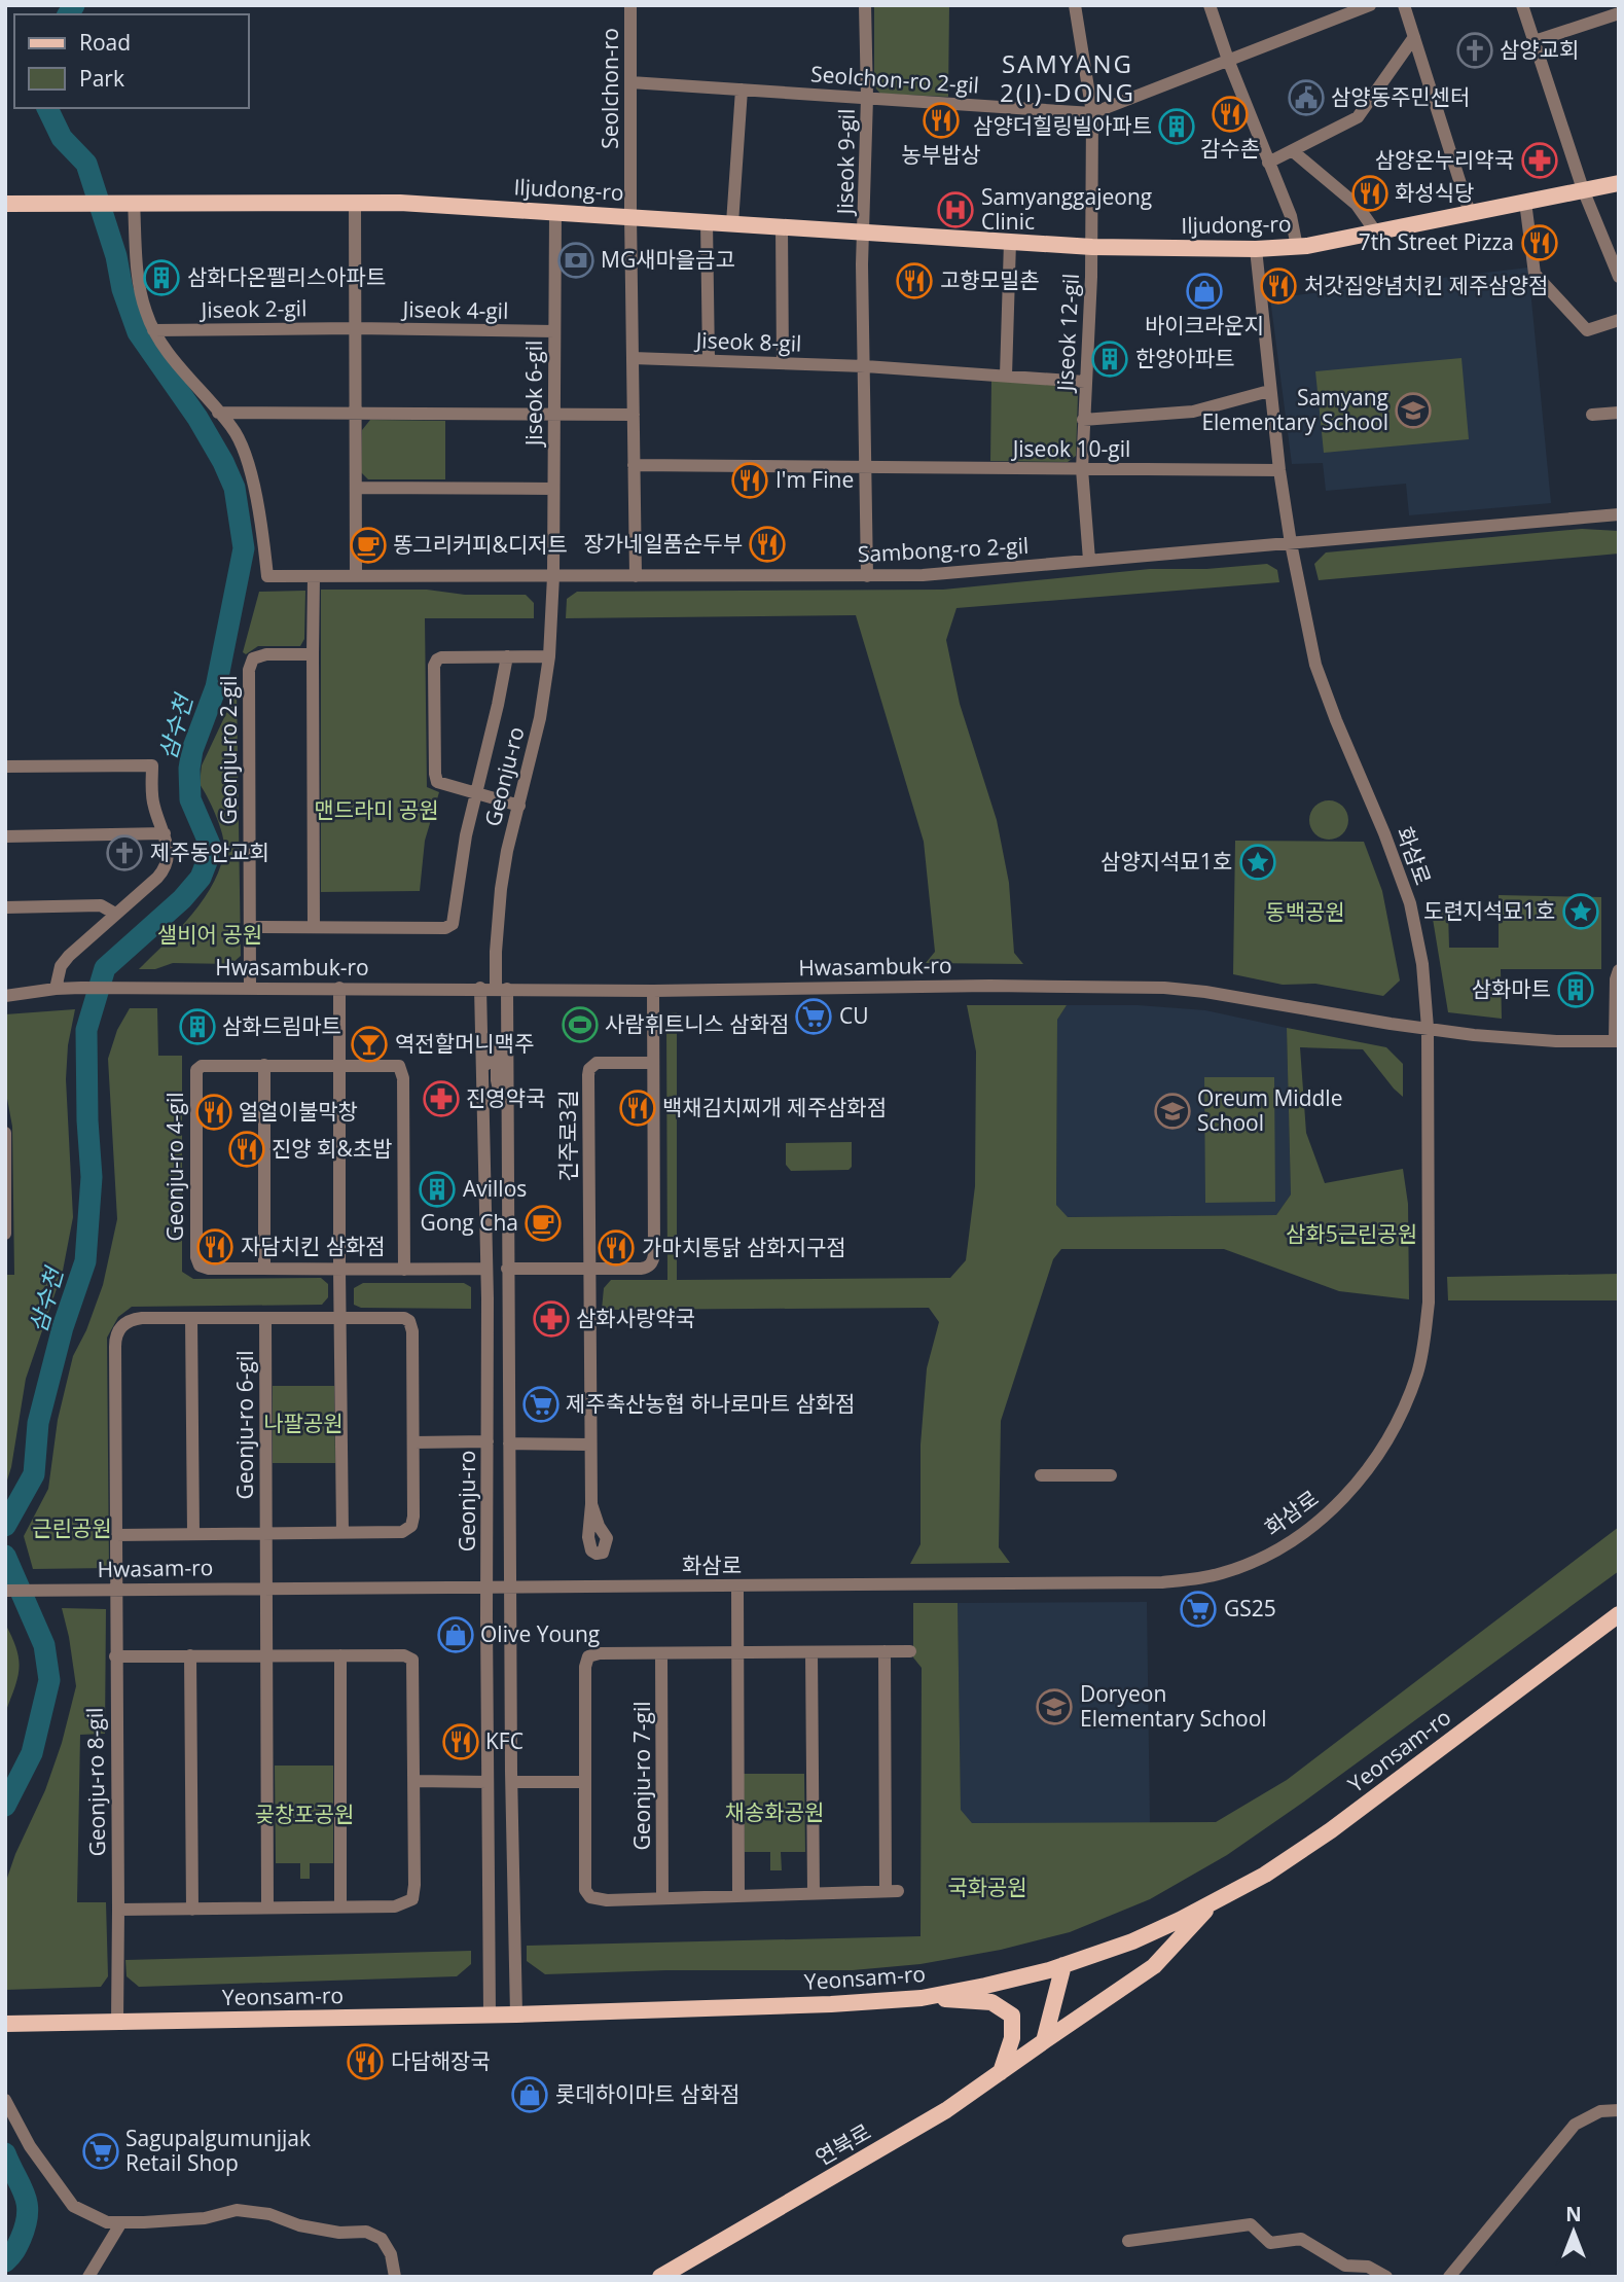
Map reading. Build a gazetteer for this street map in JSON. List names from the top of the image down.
{
  "streets": {
    "main road": ["Iljudong-ro", "Yeonsam-ro", "연북로"],
    "street": [
      "Seolchon-ro 2-gil",
      "Seolchon-ro",
      "Jiseok 9-gil",
      "Jiseok 2-gil",
      "Jiseok 4-gil",
      "Jiseok 12-gil",
      "Jiseok 8-gil",
      "Jiseok 6-gil",
      "Jiseok 10-gil",
      "Sambong-ro 2-gil",
      "Geonju-ro 2-gil",
      "Geonju-ro",
      "화삼로",
      "Hwasambuk-ro",
      "건주로3길",
      "Geonju-ro 4-gil",
      "Geonju-ro 6-gil",
      "Hwasam-ro",
      "Geonju-ro 7-gil",
      "Geonju-ro 8-gil"
    ]
  },
  "crossings": [
    ["Seolchon-ro 2-gil", "Seolchon-ro"],
    ["Seolchon-ro 2-gil", "Jiseok 9-gil"],
    ["Seolchon-ro 2-gil", "Jiseok 12-gil"],
    ["Seolchon-ro", "Iljudong-ro"],
    ["Jiseok 9-gil", "Iljudong-ro"],
    ["Iljudong-ro", "Jiseok 12-gil"],
    ["Iljudong-ro", "Jiseok 6-gil"],
    ["Iljudong-ro", "화삼로"],
    ["Jiseok 2-gil", "Jiseok 4-gil"],
    ["Jiseok 4-gil", "Jiseok 6-gil"],
    ["Jiseok 12-gil", "Jiseok 10-gil"],
    ["Jiseok 12-gil", "Sambong-ro 2-gil"],
    ["Jiseok 12-gil", "화삼로"],
    ["Jiseok 6-gil", "Sambong-ro 2-gil"],
    ["Jiseok 6-gil", "Geonju-ro"],
    ["Jiseok 10-gil", "화삼로"],
    ["Sambong-ro 2-gil", "Geonju-ro"],
    ["Sambong-ro 2-gil", "화삼로"],
    ["Geonju-ro 2-gil", "Hwasambuk-ro"],
    ["Geonju-ro", "화삼로"],
    ["Geonju-ro", "Hwasambuk-ro"],
    ["Geonju-ro", "Geonju-ro 4-gil"],
    ["Geonju-ro", "Yeonsam-ro"],
    ["화삼로", "Hwasambuk-ro"],
    ["화삼로", "Geonju-ro 6-gil"],
    ["화삼로", "Hwasam-ro"],
    ["Geonju-ro 6-gil", "Hwasam-ro"],
    ["Hwasam-ro", "Geonju-ro 8-gil"],
    ["Yeonsam-ro", "Geonju-ro 8-gil"],
    ["Yeonsam-ro", "연북로"]
  ],
  "districts": ["SAMYANG 2(I)-DONG"],
  "water": ["삼수천"],
  "parks": [
    "맨드라미 공원",
    "동백공원",
    "샐비어 공원",
    "삼화5근린공원",
    "나팔공원",
    "근린공원",
    "채송화공원",
    "곶창포공원",
    "국화공원"
  ],
  "places": {
    "church": ["삼양교회", "제주동안교회"],
    "public building": ["삼양동주민센터"],
    "restaurant": [
      "감수촌",
      "농부밥상",
      "화성식당",
      "7th Street Pizza",
      "고향모밀촌",
      "처갓집양념치킨 제주삼양점",
      "I'm Fine",
      "장가네일품순두부",
      "백채김치찌개 제주삼화점",
      "얼얼이불막창",
      "진양 회&초밥",
      "자담치킨 삼화점",
      "가마치통닭 삼화지구점",
      "KFC",
      "다담해장국"
    ],
    "building": [
      "삼양더힐링빌아파트",
      "삼화다온펠리스아파트",
      "한양아파트",
      "삼화마트",
      "삼화드림마트",
      "Avillos"
    ],
    "pharmacy": ["삼양온누리약국", "진영약국", "삼화사랑약국"],
    "hospital": ["Samyanggajeong Clinic"],
    "bank": ["MG새마을금고"],
    "shop": ["바이크라운지", "Olive Young", "롯데하이마트 삼화점"],
    "school or university": ["Samyang Elementary School", "Oreum Middle School", "Doryeon Elementary School"],
    "cafe": ["똥그리커피&디저트", "Gong Cha"],
    "place": ["삼양지석묘1호", "도련지석묘1호"],
    "supermarket": [
      "CU",
      "제주축산농협 하나로마트 삼화점",
      "GS25",
      "Sagupalgumunjjak Retail Shop"
    ],
    "sports": ["사람휘트니스 삼화점"],
    "bar": ["역전할머니맥주"]
  },
  "legend": ["Road", "Park"],
  "north": "top"
}
